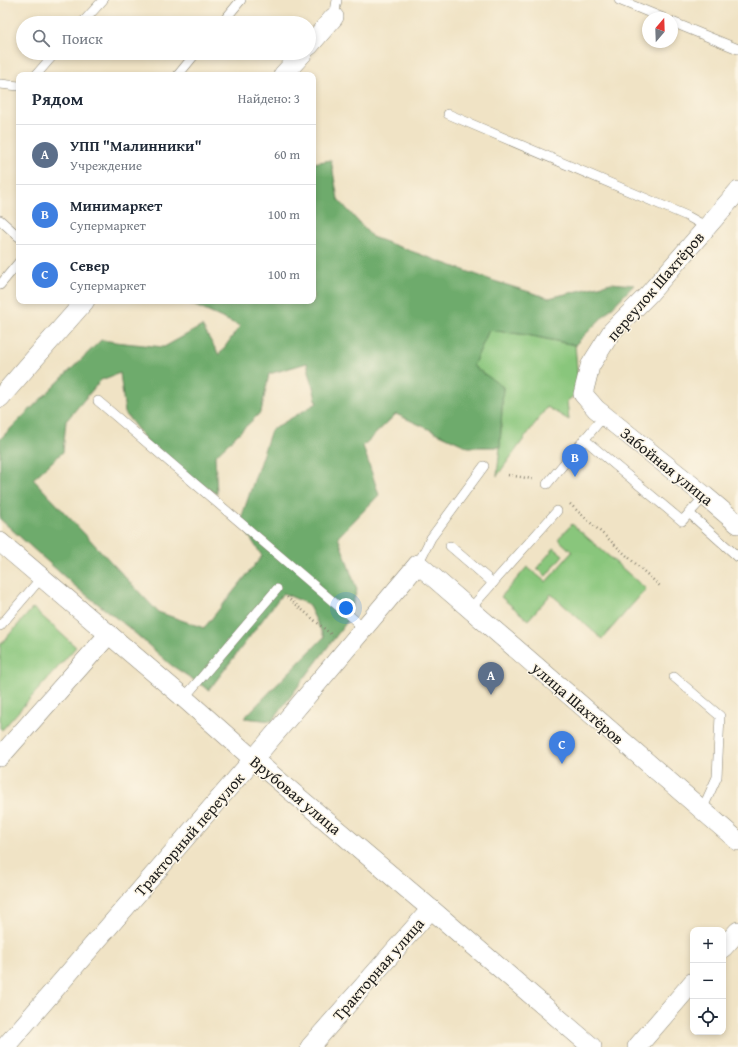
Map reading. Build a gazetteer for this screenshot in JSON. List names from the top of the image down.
{
  "streets": {
    "street": [
      "переулок Шахтёров",
      "Забойная улица",
      "улица Шахтёров",
      "Врубовая улица",
      "Тракторный переулок",
      "Тракторная улица"
    ]
  },
  "crossings": [
    ["переулок Шахтёров", "Забойная улица"],
    ["улица Шахтёров", "Тракторный переулок"],
    ["Врубовая улица", "Тракторный переулок"],
    ["Врубовая улица", "Тракторная улица"]
  ],
  "north": "top",
  "page": {
    "search": "Поиск",
    "heading": ["Рядом", "Найдено: 3"],
    "list": [
      {
        "mark": "A",
        "name": "УПП \"Малинники\"",
        "note": "Учреждение",
        "value": "60 m"
      },
      {
        "mark": "B",
        "name": "Минимаркет",
        "note": "Супермаркет",
        "value": "100 m"
      },
      {
        "mark": "C",
        "name": "Север",
        "note": "Супермаркет",
        "value": "100 m"
      }
    ],
    "pins": ["B", "A", "C"],
    "map_buttons": ["+", "−"]
  }
}
